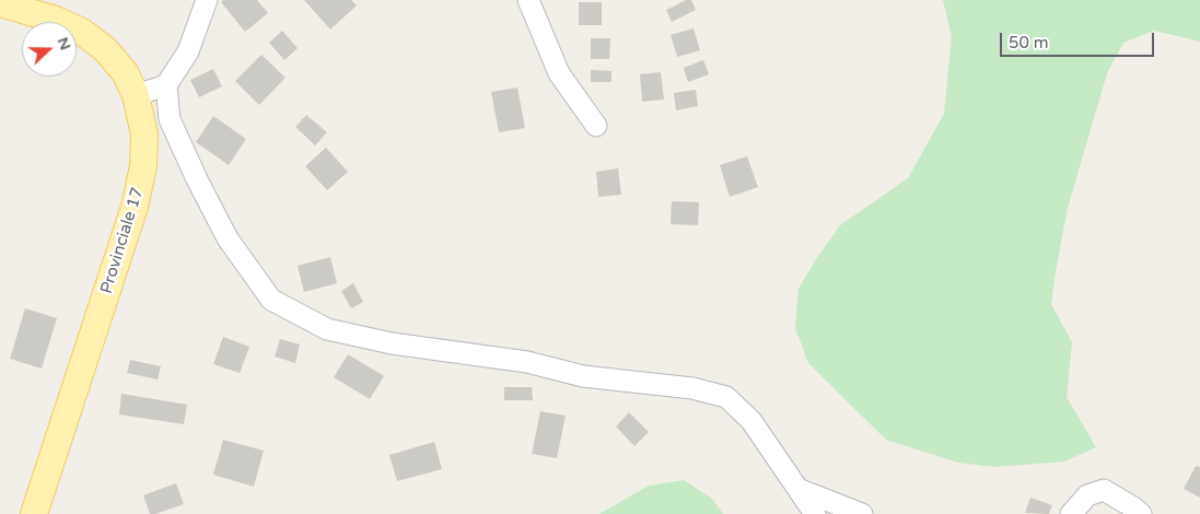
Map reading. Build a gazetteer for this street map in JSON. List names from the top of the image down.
{
  "streets": {
    "main road": ["Provinciale 17"]
  },
  "scale_bar": "50 m",
  "north": "right"
}
